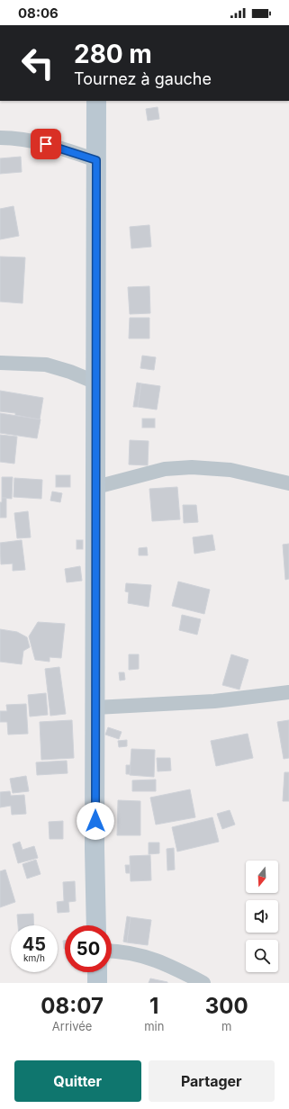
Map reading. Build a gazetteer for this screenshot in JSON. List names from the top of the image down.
{
  "north": "bottom",
  "page": {
    "status": "08:06",
    "turn": ["280 m", "Tournez à gauche"],
    "speed": "45 km/h",
    "limit": "50",
    "eta": [
      "08:07",
      "Arrivée",
      "1",
      "min",
      "300",
      "m"
    ],
    "buttons": ["Quitter", "Partager"]
  }
}
